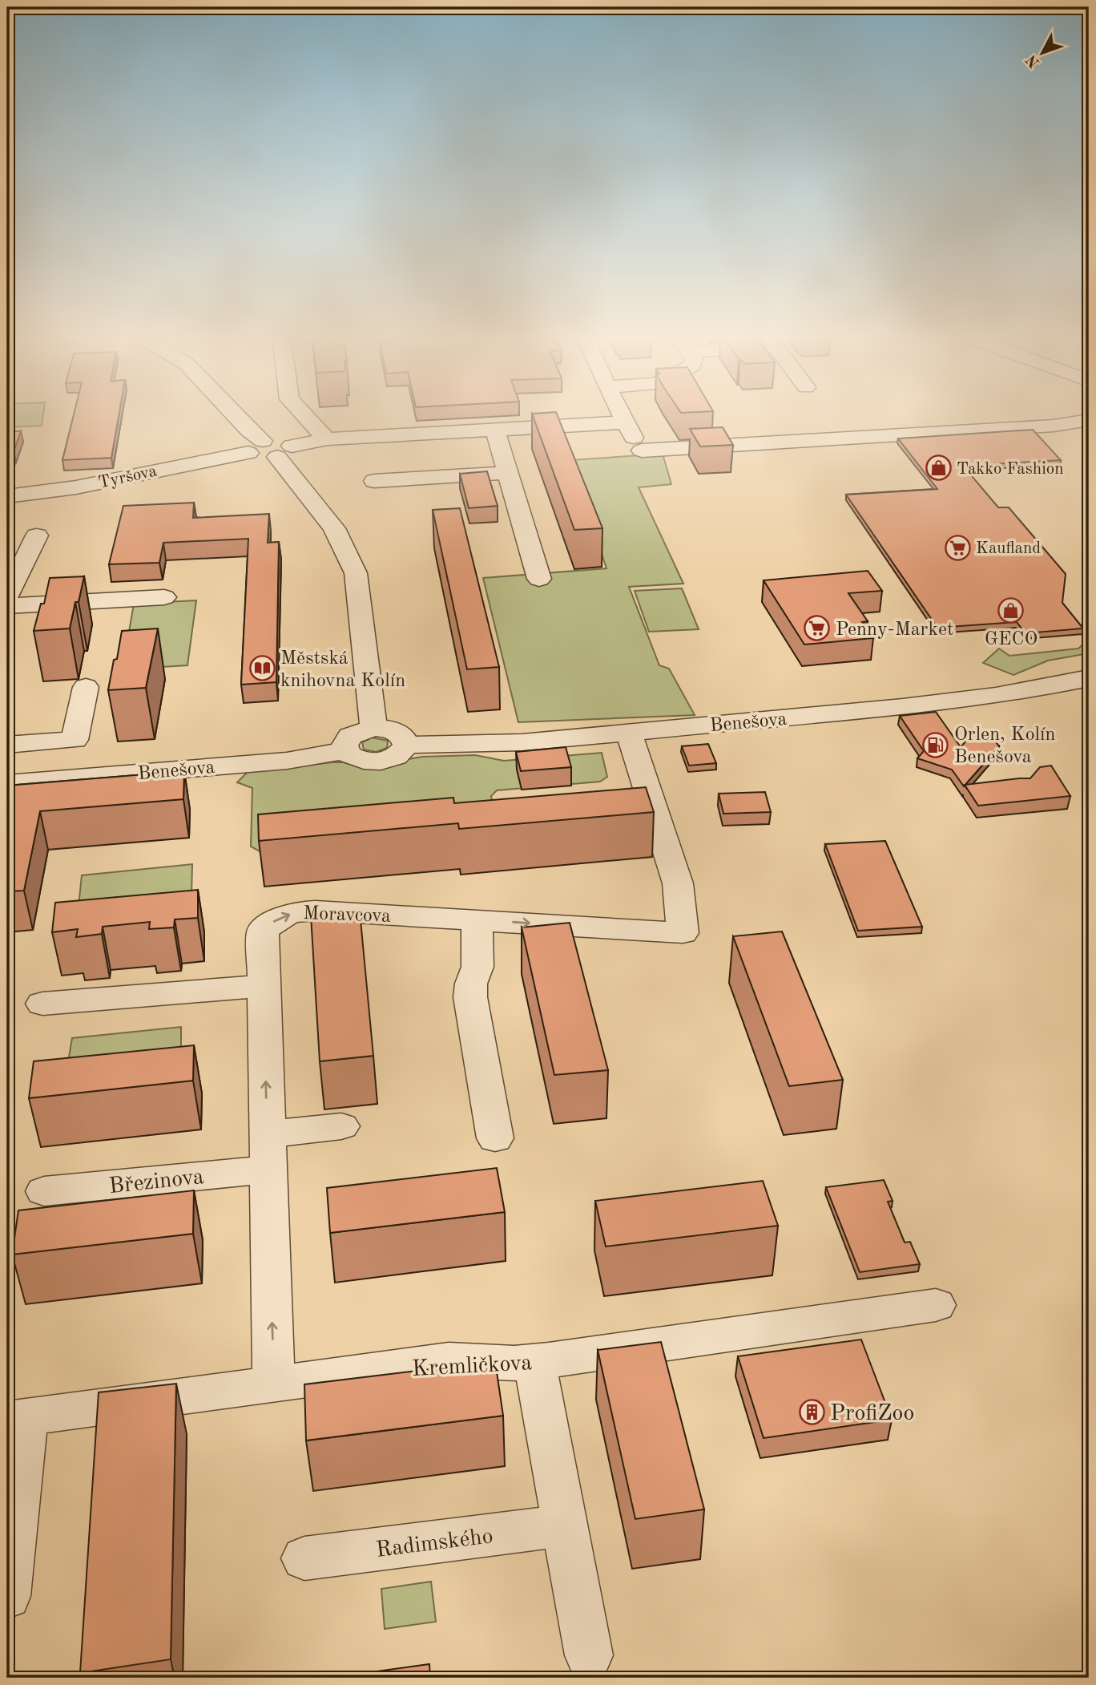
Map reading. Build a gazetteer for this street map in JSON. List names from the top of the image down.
{
  "streets": {
    "street": [
      "Tyršova",
      "Benešova",
      "Moravcova",
      "Březinova",
      "Kremličkova",
      "Radimského"
    ]
  },
  "crossings": [
    ["Benešova", "Moravcova"],
    ["Moravcova", "Březinova"],
    ["Moravcova", "Kremličkova"]
  ],
  "places": {
    "shop": ["Takko Fashion", "GECO"],
    "supermarket": ["Kaufland", "Penny-Market"],
    "library": ["Městská knihovna Kolín"],
    "fuel station": ["Orlen, Kolín Benešova"],
    "building": ["ProfiZoo"]
  },
  "north": "bottom left"
}
